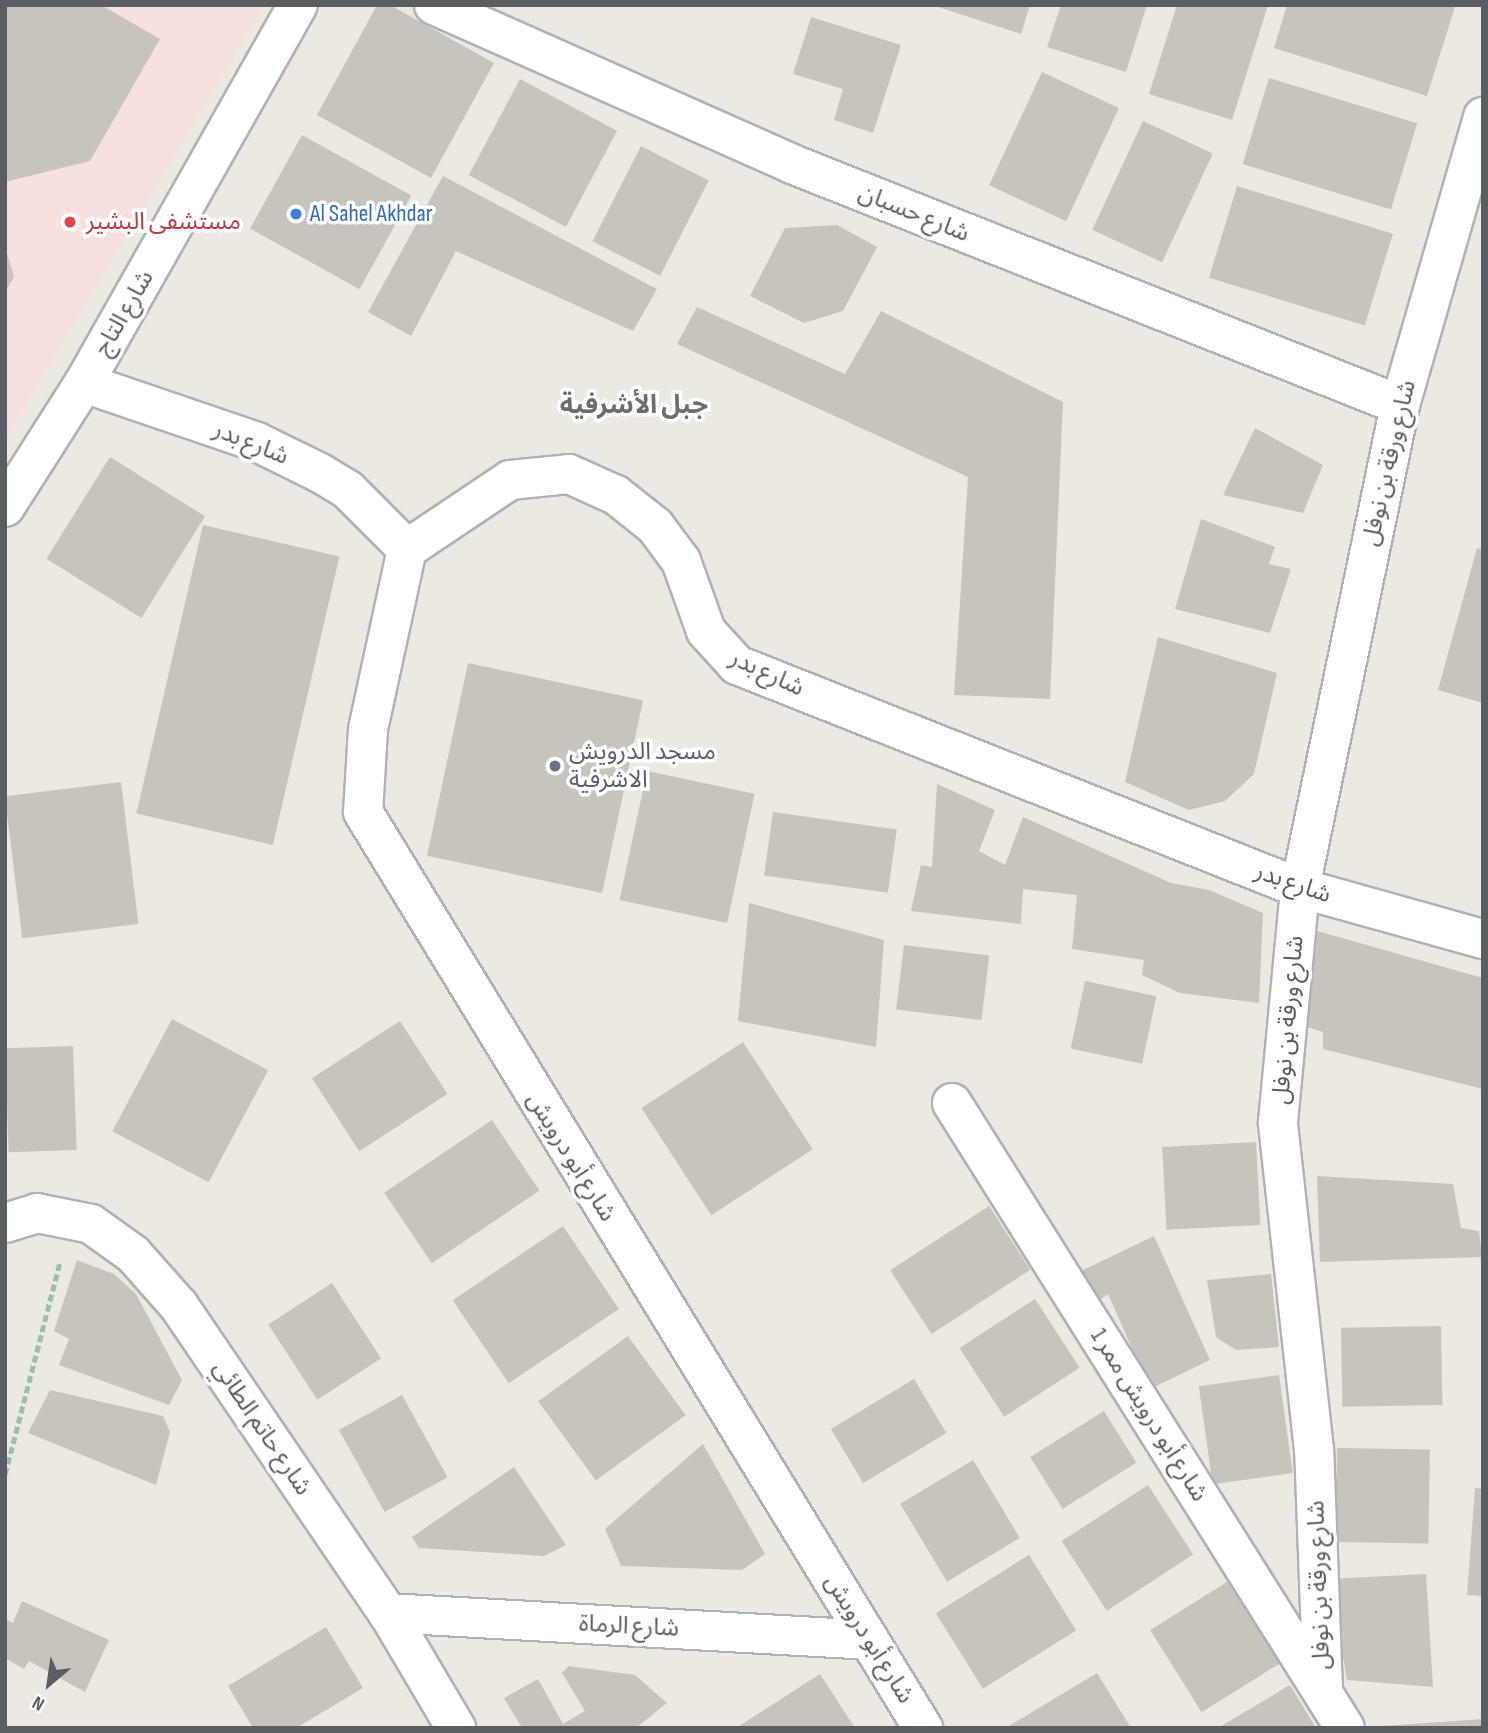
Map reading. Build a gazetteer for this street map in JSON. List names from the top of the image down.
{
  "streets": {
    "street": [
      "شارع حسبان",
      "شارع التاج",
      "شارع بدر",
      "شارع ورقة بن نوفل",
      "شارع أبو درويش",
      "شارع أبو درويش ممر 1",
      "شارع حاتم الطائي",
      "شارع الرماة"
    ]
  },
  "crossings": [
    ["شارع حسبان", "شارع ورقة بن نوفل"],
    ["شارع التاج", "شارع بدر"],
    ["شارع بدر", "شارع ورقة بن نوفل"],
    ["شارع بدر", "شارع أبو درويش"],
    ["شارع ورقة بن نوفل", "شارع أبو درويش ممر 1"],
    ["شارع أبو درويش", "شارع الرماة"],
    ["شارع حاتم الطائي", "شارع الرماة"]
  ],
  "districts": ["جبل الأشرفية"],
  "places": ["Al Sahel Akhdar", "مستشفى البشير", "مسجد الدرويش الاشرفية"],
  "north": "bottom left"
}
